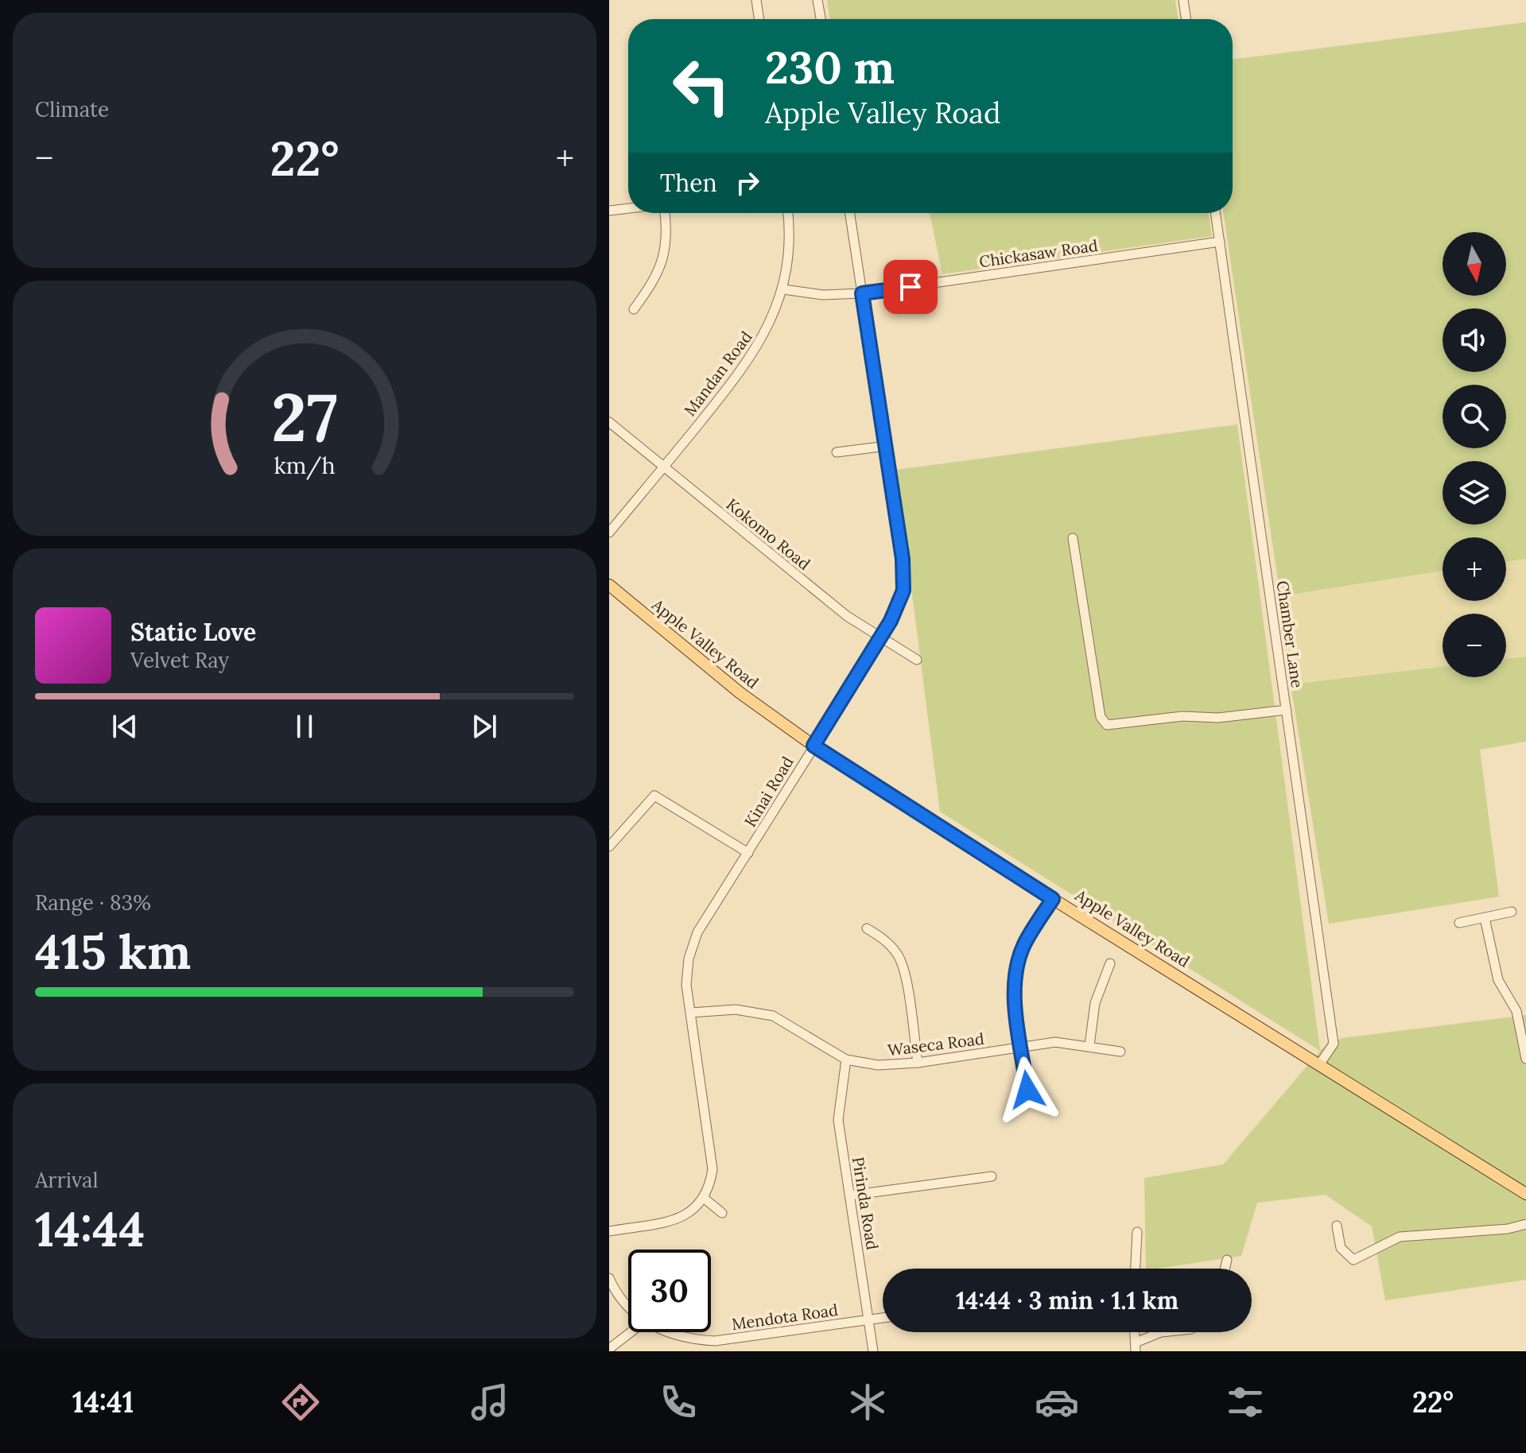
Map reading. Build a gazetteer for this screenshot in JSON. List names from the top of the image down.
{
  "streets": {
    "main road": ["Apple Valley Road"],
    "street": [
      "Chickasaw Road",
      "Mandan Road",
      "Kokomo Road",
      "Chamber Lane",
      "Kinai Road",
      "Waseca Road",
      "Pirinda Road",
      "Mendota Road"
    ]
  },
  "crossings": [
    ["Chickasaw Road", "Chamber Lane"],
    ["Chickasaw Road", "Kinai Road"],
    ["Mandan Road", "Kokomo Road"],
    ["Kokomo Road", "Kinai Road"],
    ["Chamber Lane", "Apple Valley Road"],
    ["Apple Valley Road", "Kinai Road"],
    ["Kinai Road", "Waseca Road"],
    ["Waseca Road", "Pirinda Road"],
    ["Pirinda Road", "Mendota Road"]
  ],
  "north": "bottom",
  "page": {
    "tile": [
      "Climate",
      ["Range · 83%", "415 km"],
      ["Arrival", "14:44"]
    ],
    "turn": ["230 m", "Apple Valley Road"],
    "heat": ["−", "22°", "+"],
    "then": "Then",
    "map_buttons": ["+", "−"],
    "song": ["Static Love", "Velvet Ray"],
    "limit": "30",
    "trip": "14:44 · 3 min · 1.1 km",
    "tabs": ["14:41", "22°"],
    "gauge": ["27", "km/h"]
  }
}
